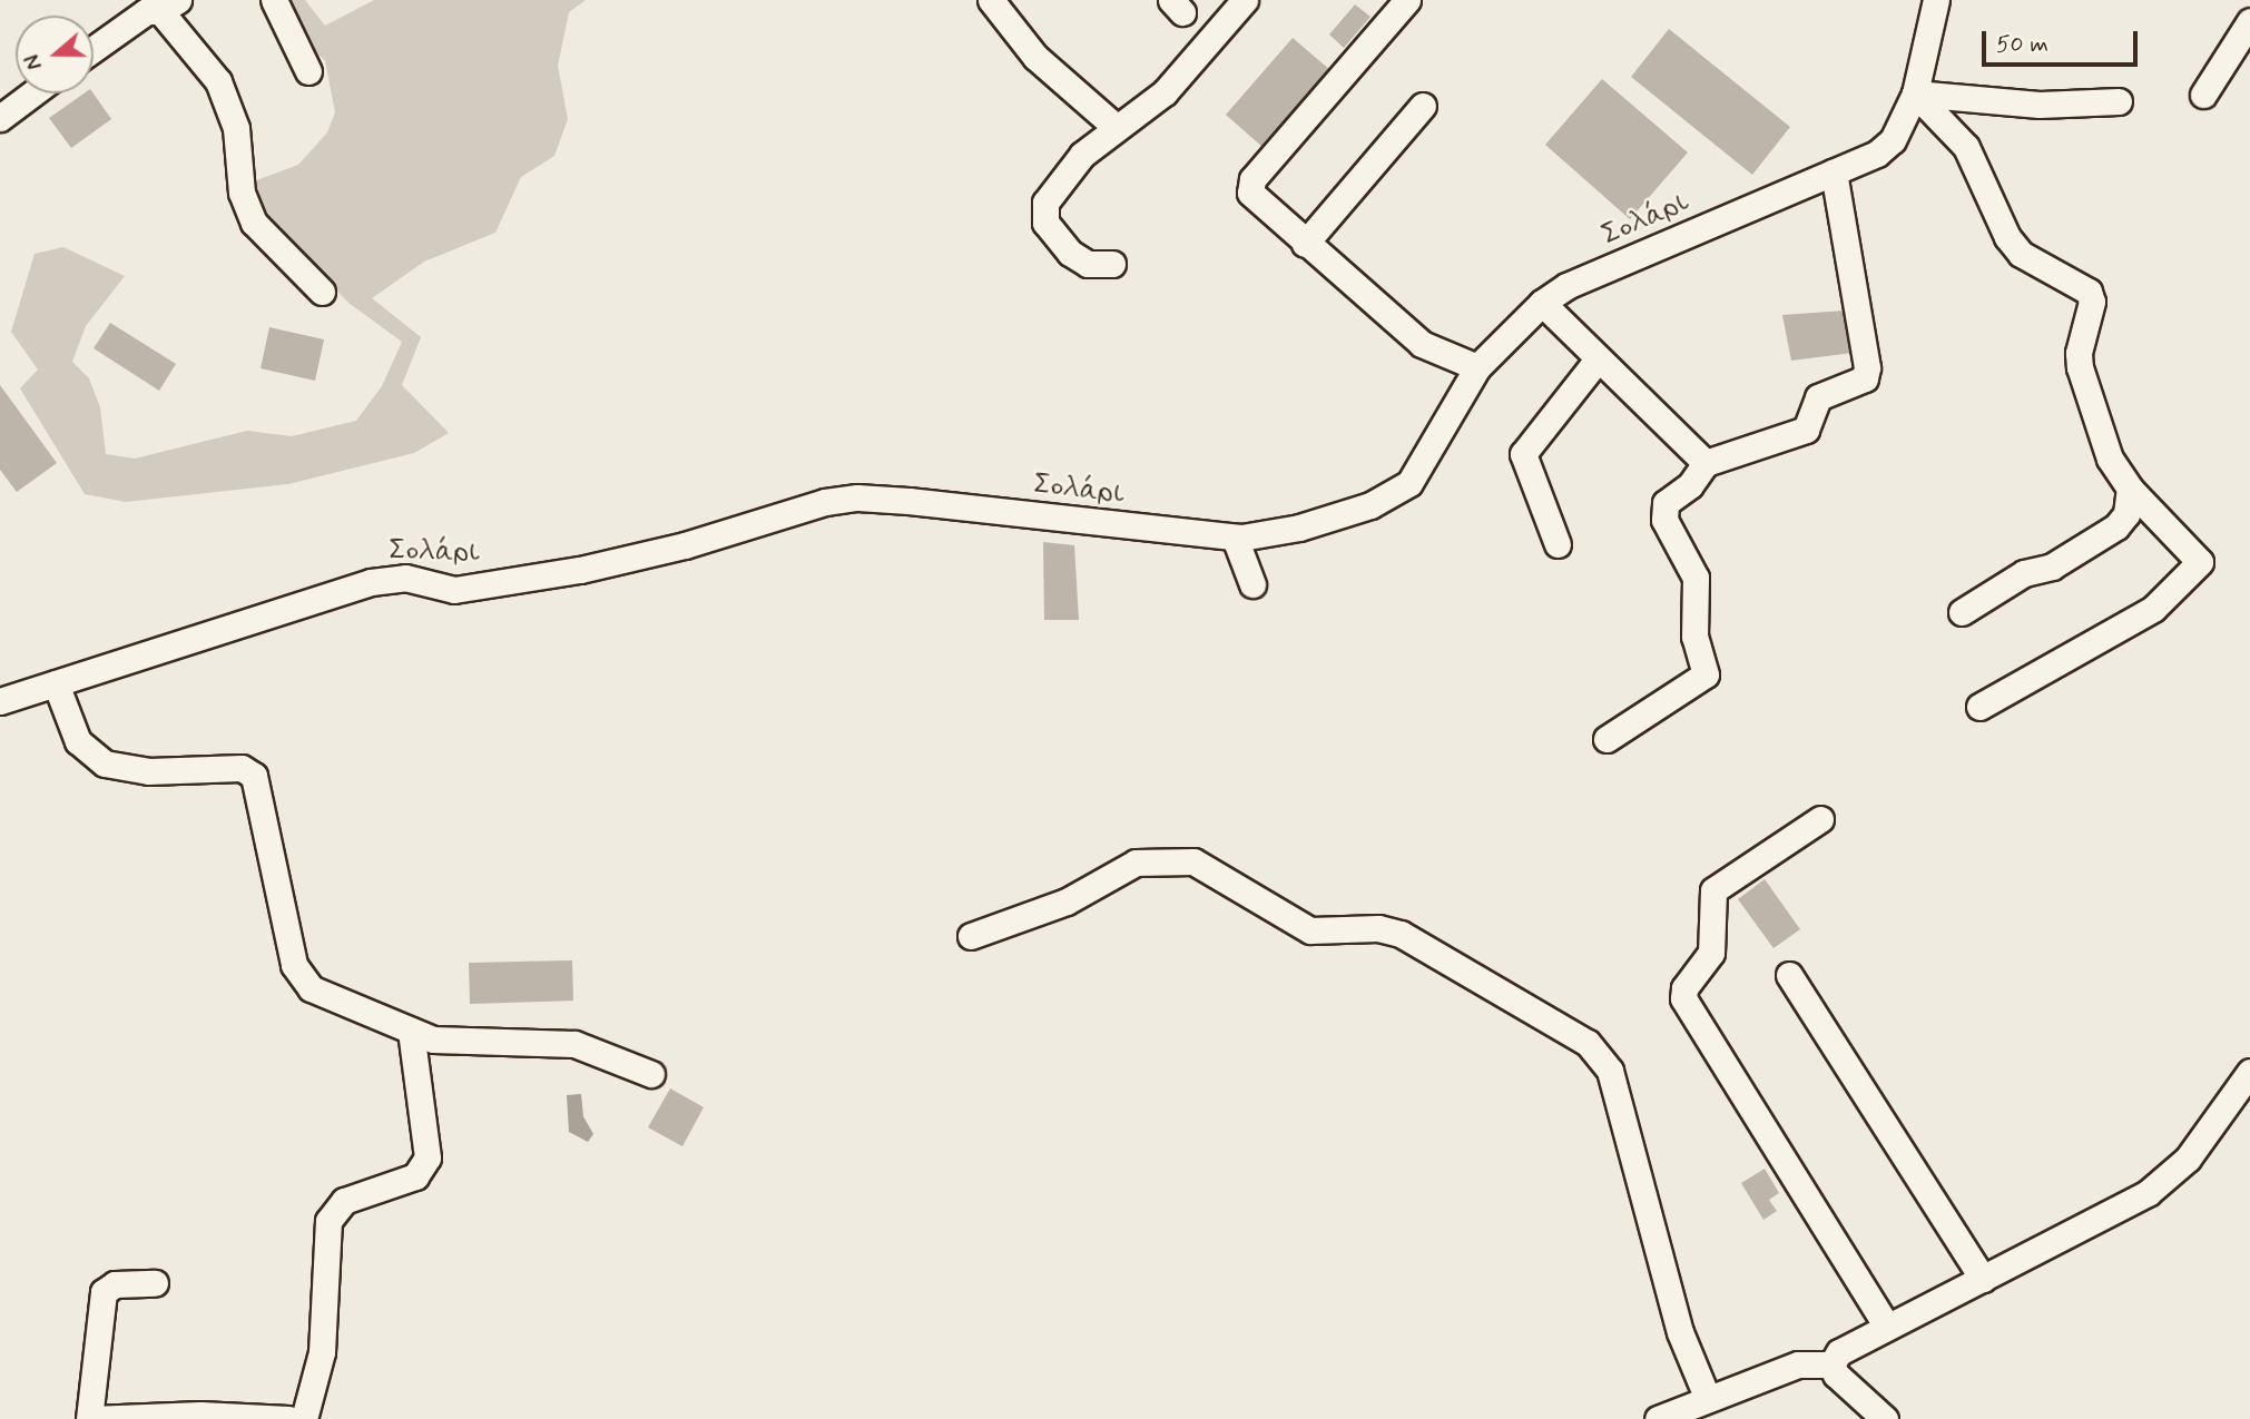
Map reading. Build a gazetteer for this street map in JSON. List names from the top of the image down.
{
  "streets": {
    "street": ["Σολάρι"]
  },
  "scale_bar": "50 m",
  "north": "left"
}
